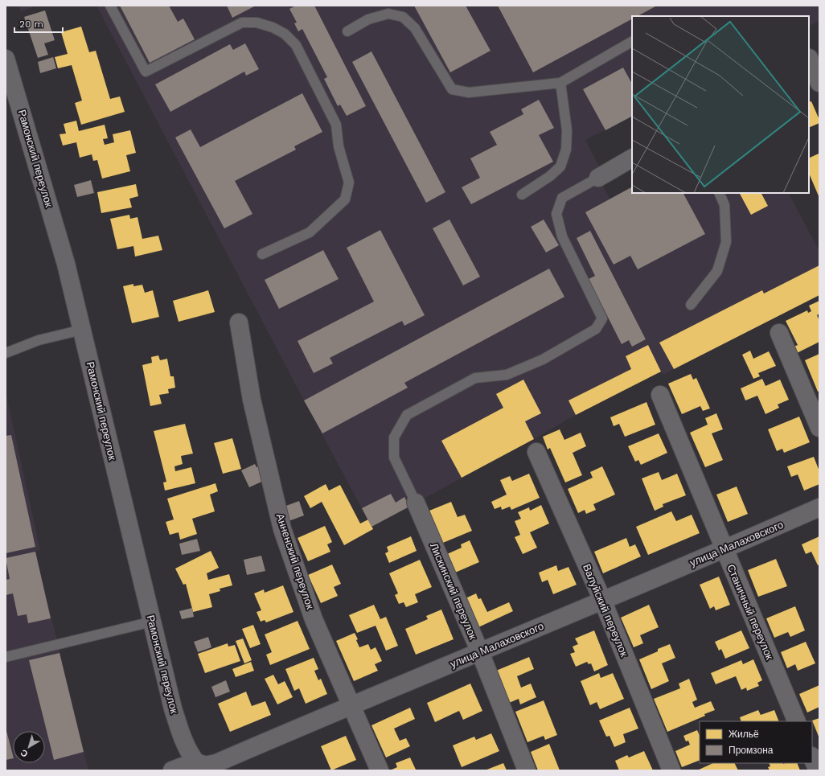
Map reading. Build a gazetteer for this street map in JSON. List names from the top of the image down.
{
  "streets": {
    "street": [
      "Рамонский переулок",
      "улица Малаховского",
      "Анненский переулок",
      "Лискинский переулок",
      "Валуйский переулок",
      "Станичный переулок"
    ]
  },
  "crossings": [
    ["Рамонский переулок", "улица Малаховского"],
    ["улица Малаховского", "Анненский переулок"],
    ["улица Малаховского", "Лискинский переулок"],
    ["улица Малаховского", "Валуйский переулок"],
    ["улица Малаховского", "Станичный переулок"]
  ],
  "legend": ["Жильё", "Промзона"],
  "scale_bar": "20 m",
  "north": "bottom left"
}
